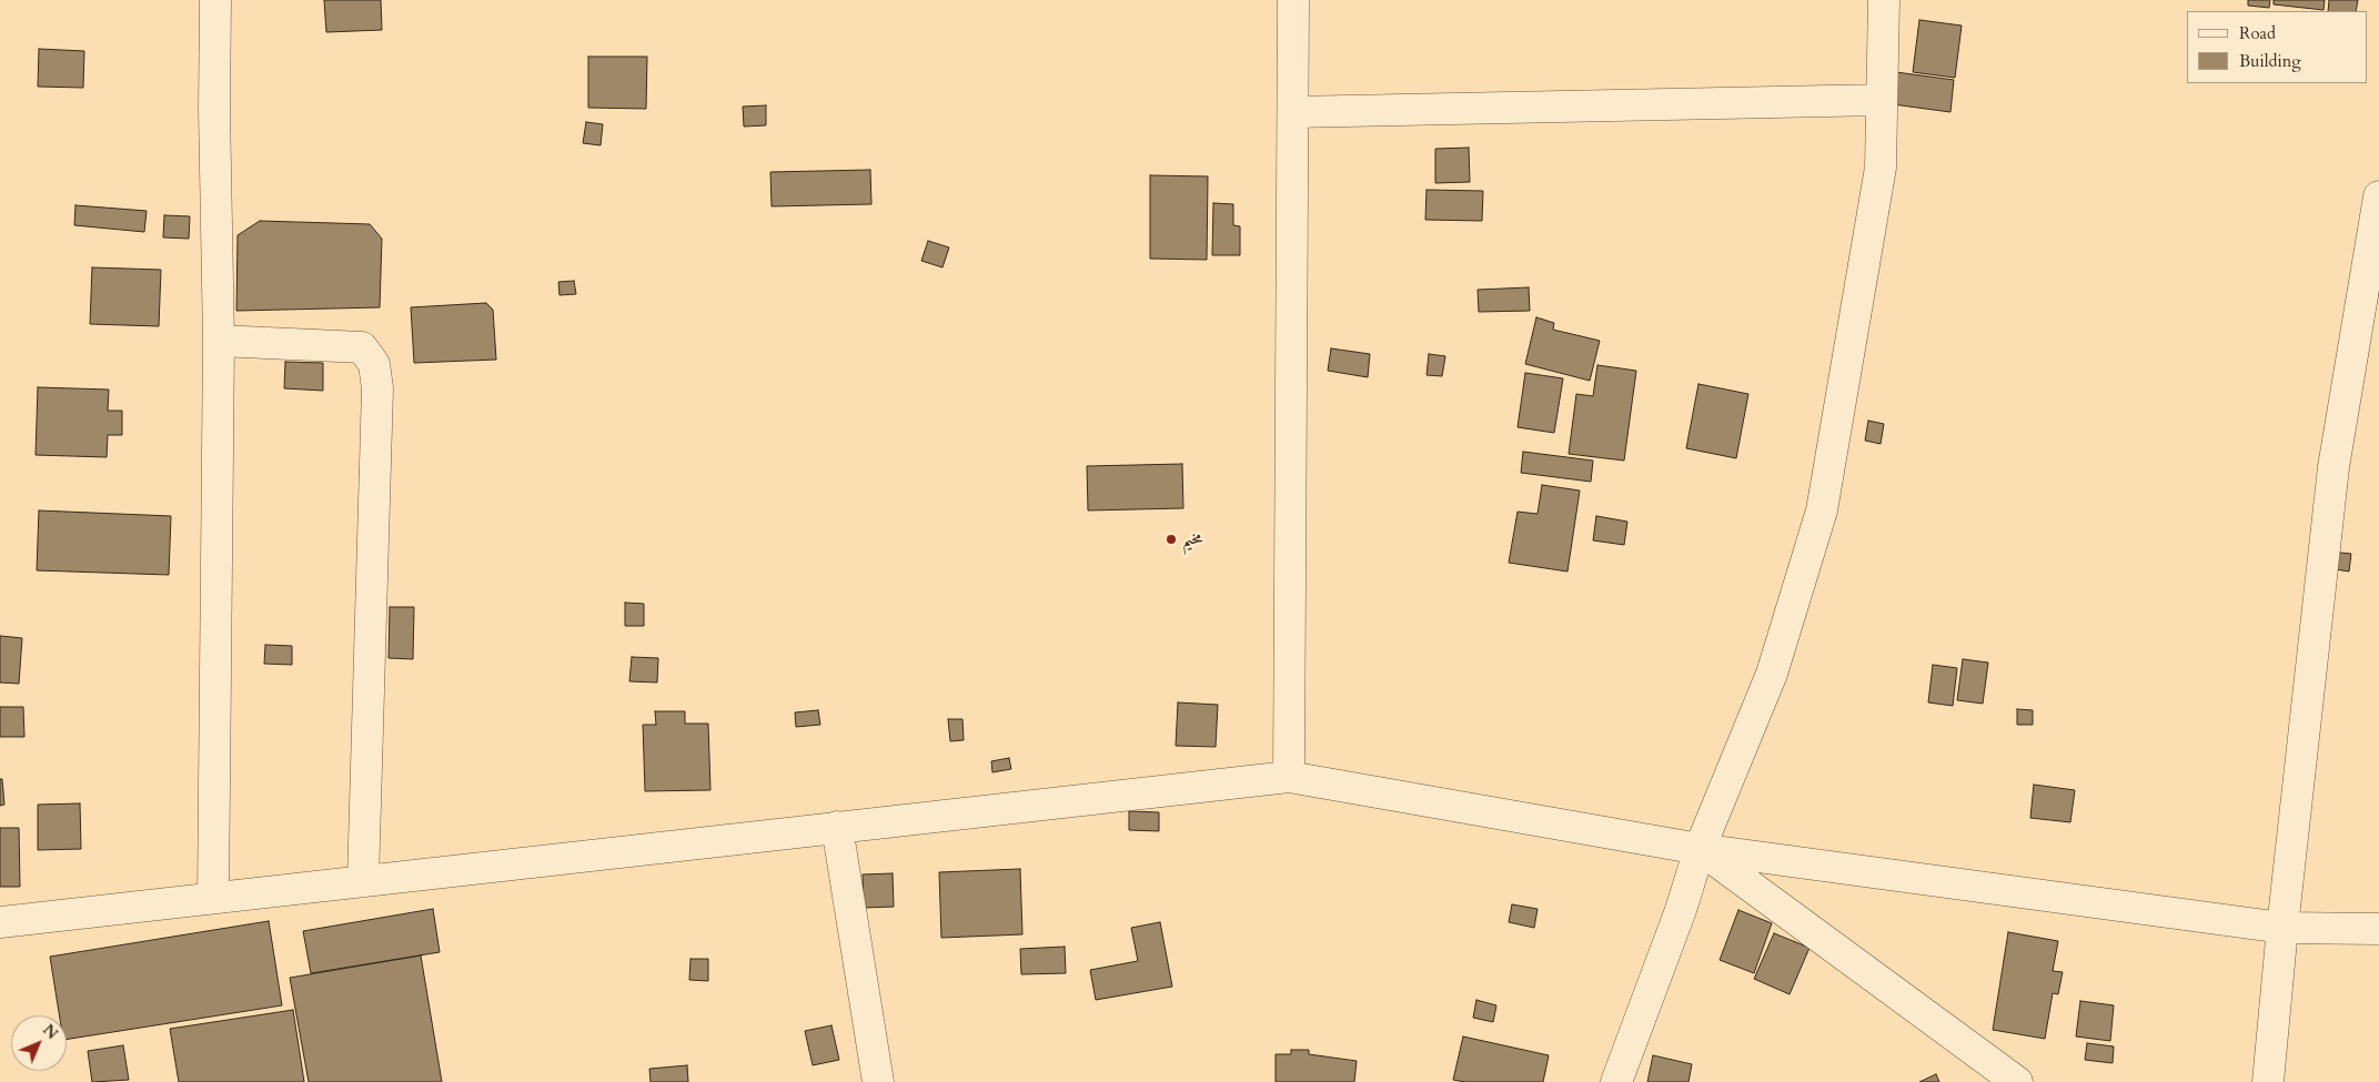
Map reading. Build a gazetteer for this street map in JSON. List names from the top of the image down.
{
  "places": ["مخيم"],
  "legend": ["Road", "Building"],
  "north": "top right"
}
